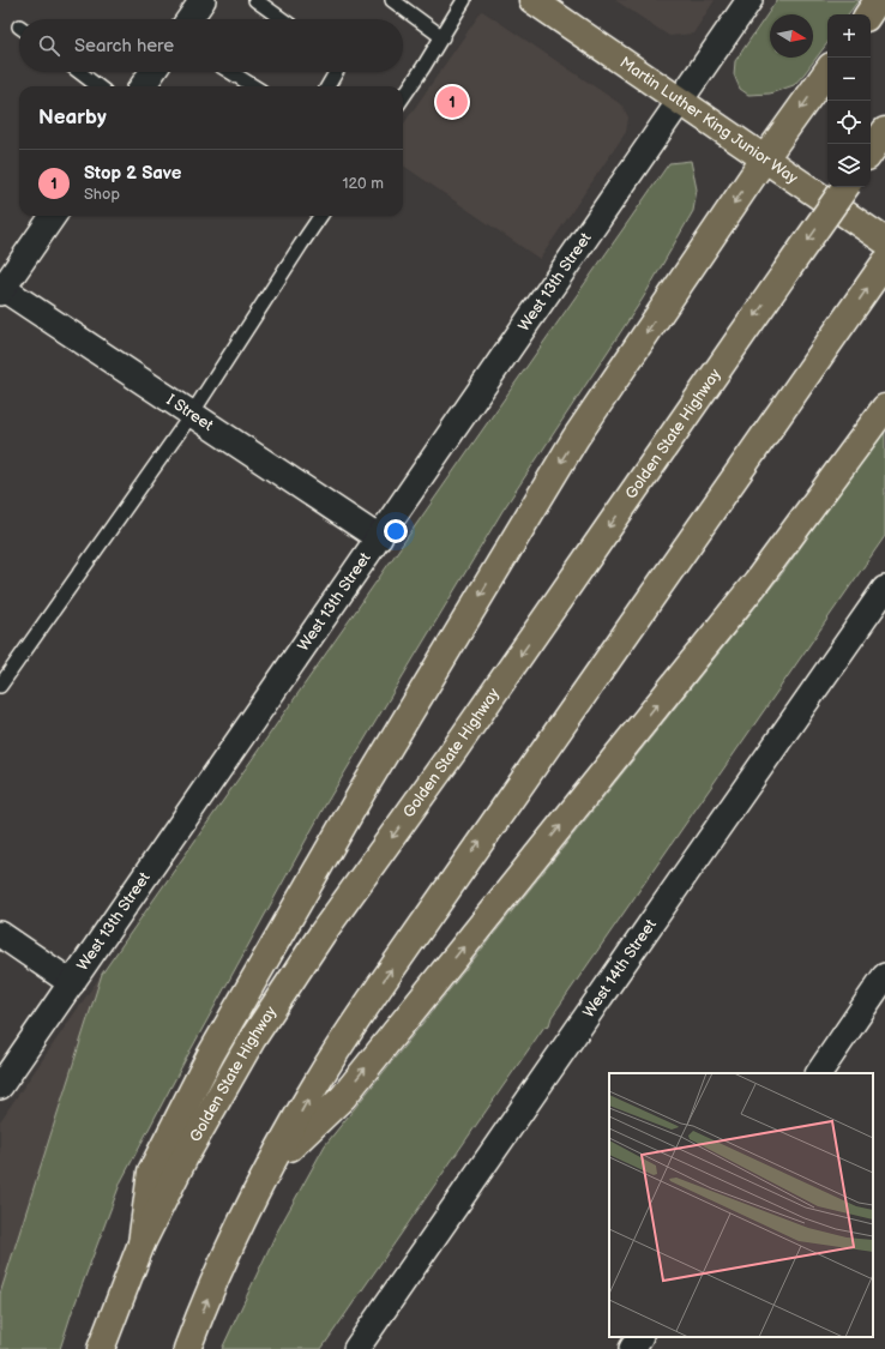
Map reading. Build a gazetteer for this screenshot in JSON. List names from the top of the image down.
{
  "streets": {
    "highway": ["Martin Luther King Junior Way", "Golden State Highway"],
    "street": ["West 13th Street", "I Street", "West 14th Street"]
  },
  "crossings": [
    ["Martin Luther King Junior Way", "West 13th Street"],
    ["West 13th Street", "I Street"]
  ],
  "north": "right",
  "page": {
    "map_buttons": ["+", "−"],
    "search": "Search here",
    "pins": "1",
    "heading": "Nearby",
    "list": [
      {
        "mark": "1",
        "name": "Stop 2 Save",
        "note": "Shop",
        "value": "120 m"
      }
    ]
  }
}
